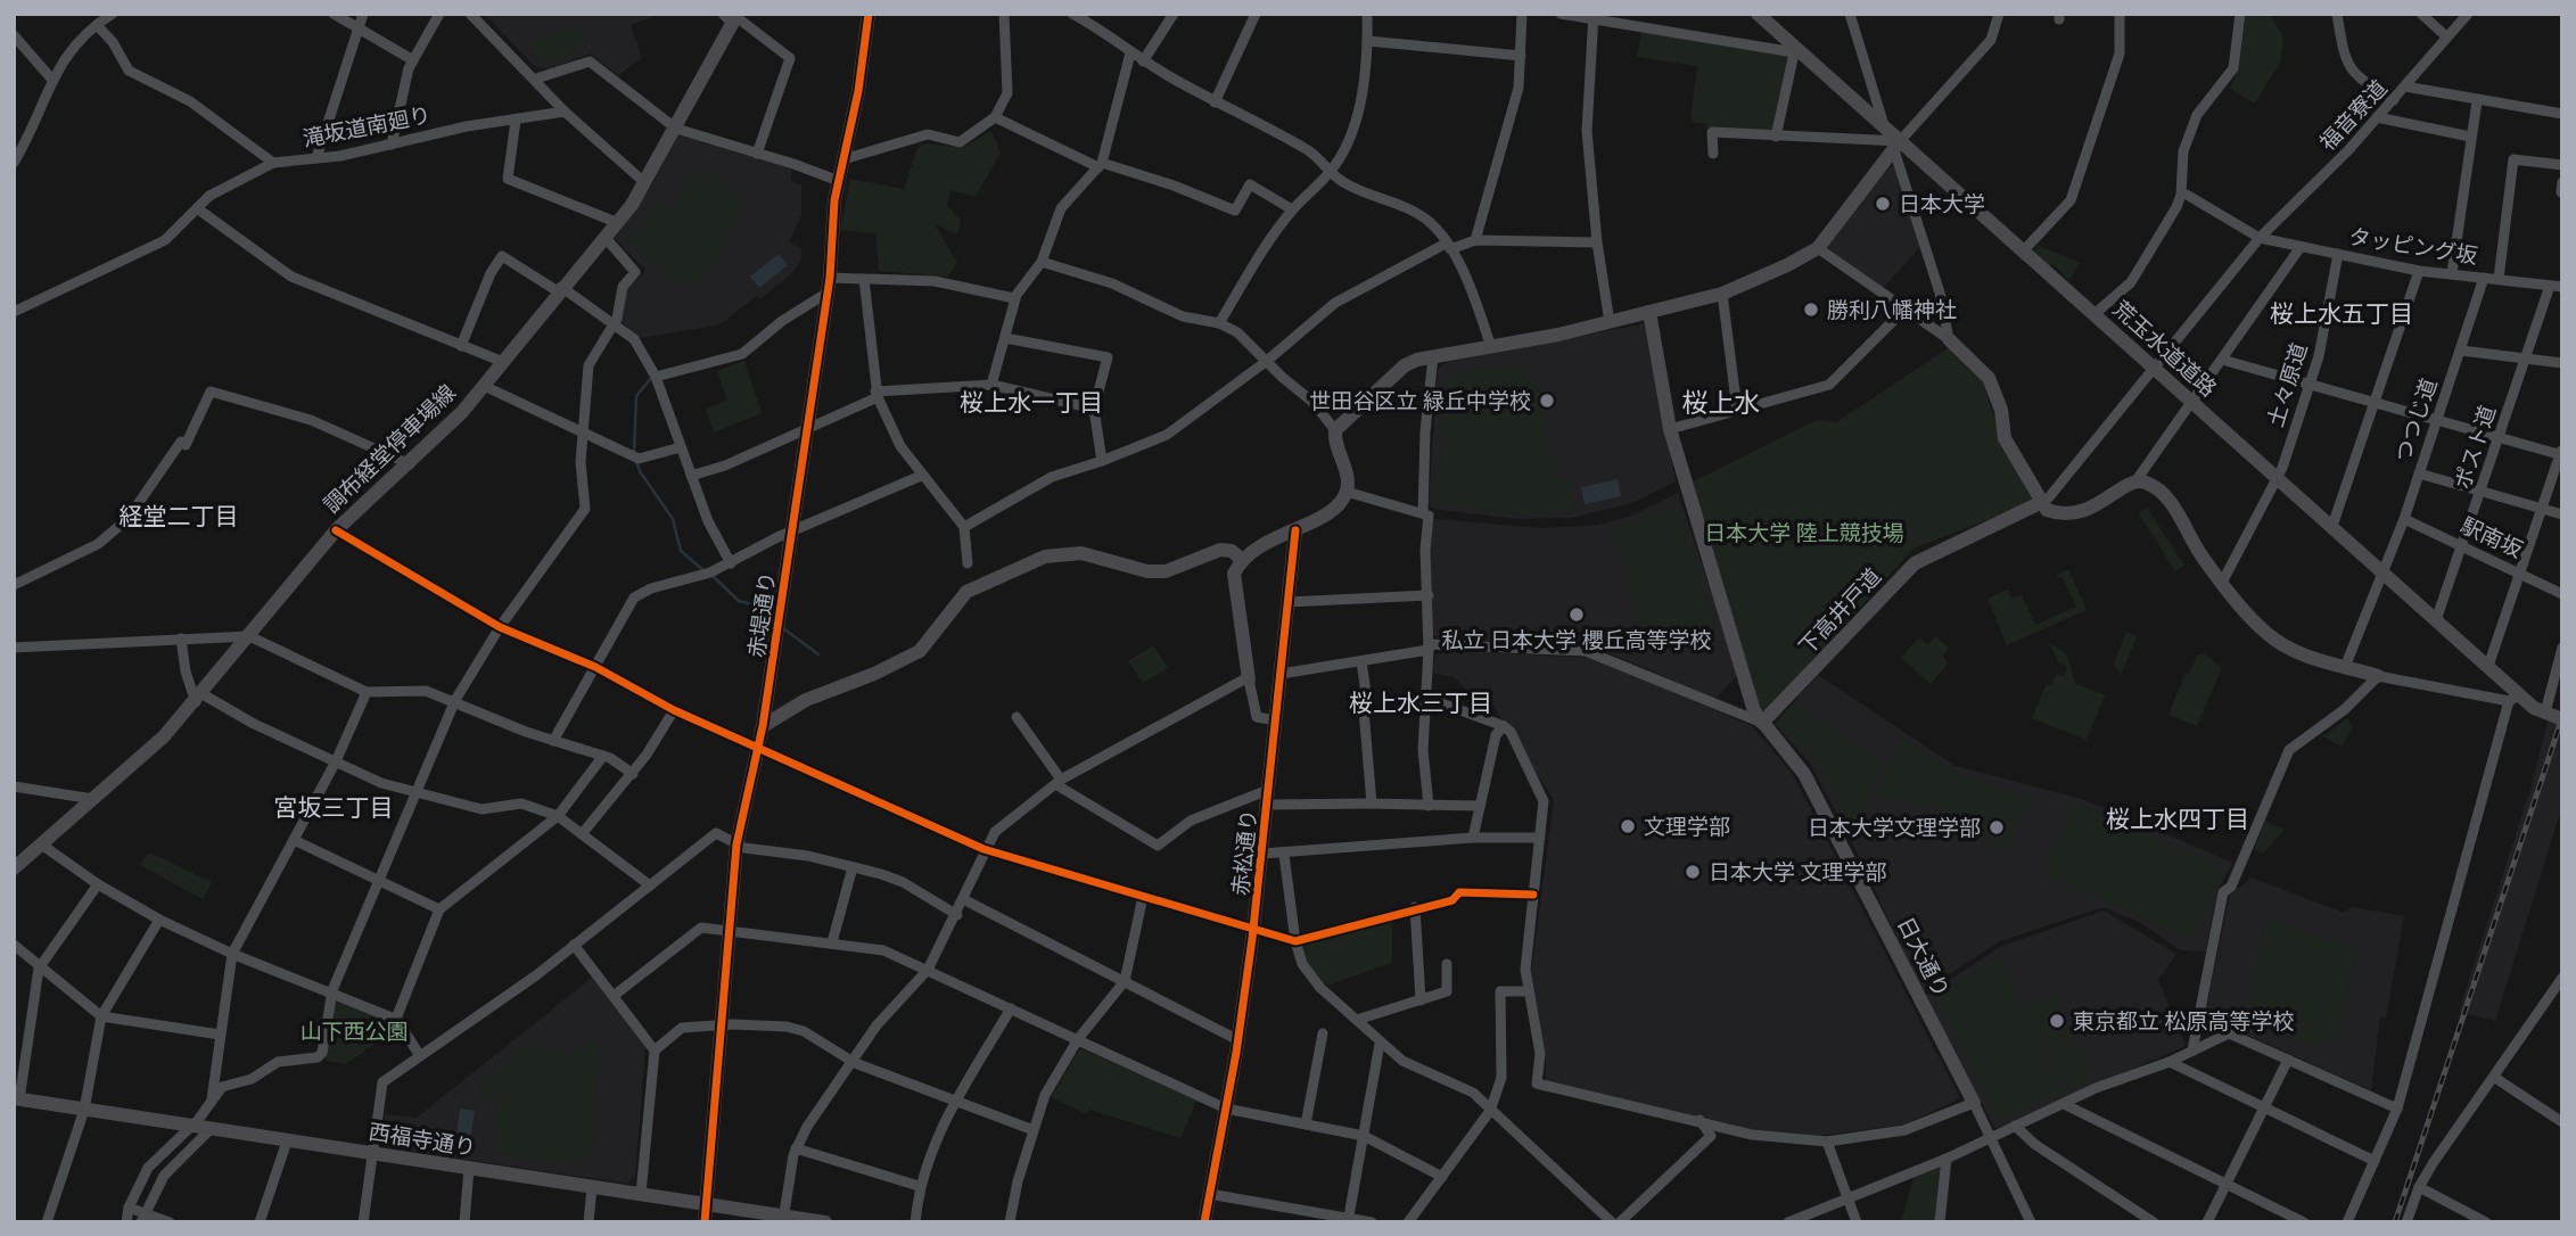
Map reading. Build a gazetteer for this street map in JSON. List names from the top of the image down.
{
  "streets": {
    "street": [
      "福音寮道",
      "滝坂道南廻り",
      "タッピング坂",
      "荒玉水道道路",
      "土々原道",
      "つつじ道",
      "ポスト道",
      "調布経堂停車場線",
      "駅南坂",
      "下高井戸道",
      "赤堤通り",
      "赤松通り",
      "日大通り",
      "西福寺通り"
    ]
  },
  "crossings": [
    ["福音寮道", "タッピング坂"],
    ["福音寮道", "荒玉水道道路"],
    ["福音寮道", "下高井戸道"],
    ["タッピング坂", "土々原道"],
    ["タッピング坂", "つつじ道"],
    ["タッピング坂", "ポスト道"],
    ["荒玉水道道路", "土々原道"],
    ["荒玉水道道路", "つつじ道"],
    ["荒玉水道道路", "ポスト道"],
    ["つつじ道", "駅南坂"],
    ["ポスト道", "駅南坂"],
    ["下高井戸道", "日大通り"],
    ["赤堤通り", "西福寺通り"]
  ],
  "districts": [
    "桜上水五丁目",
    "桜上水一丁目",
    "桜上水",
    "経堂二丁目",
    "桜上水三丁目",
    "宮坂三丁目",
    "桜上水四丁目"
  ],
  "parks": ["日本大学 陸上競技場", "山下西公園"],
  "places": [
    "日本大学",
    "勝利八幡神社",
    "世田谷区立 緑丘中学校",
    "私立 日本大学 櫻丘高等学校",
    "文理学部",
    "日本大学文理学部",
    "日本大学 文理学部",
    "東京都立 松原高等学校"
  ]
}
